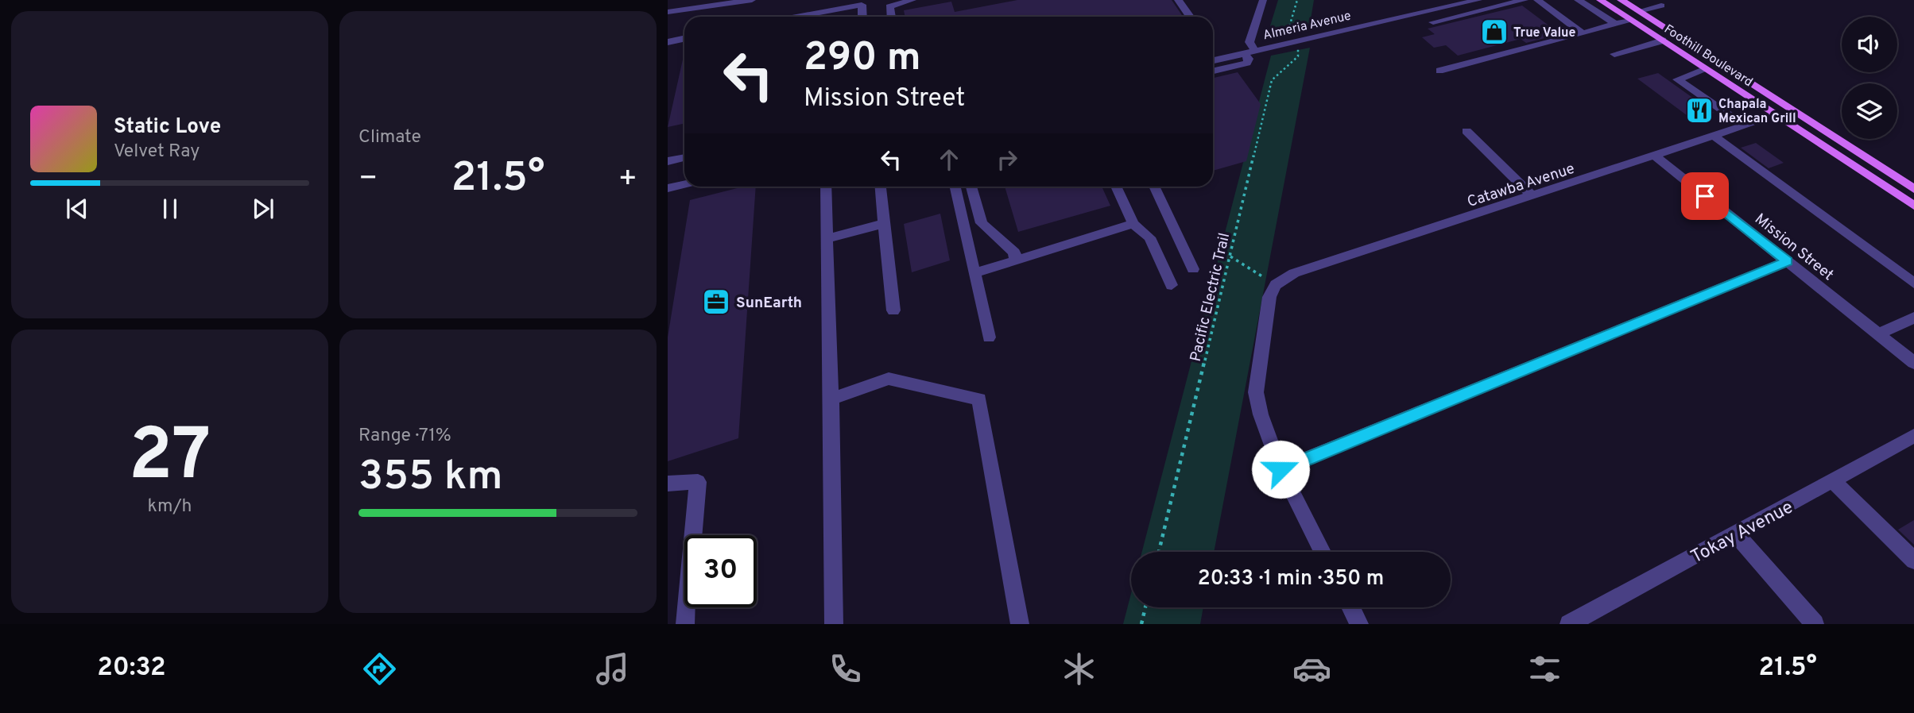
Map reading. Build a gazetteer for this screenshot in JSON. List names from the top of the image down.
{
  "streets": {
    "main road": ["Foothill Boulevard"],
    "street": [
      "Almeria Avenue",
      "Catawba Avenue",
      "Mission Street",
      "Tokay Avenue"
    ],
    "path": ["Pacific Electric Trail"]
  },
  "crossings": [
    ["Foothill Boulevard", "Catawba Avenue"],
    ["Catawba Avenue", "Mission Street"]
  ],
  "places": {
    "shop": ["True Value"],
    "restaurant": ["Chapala Mexican Grill"],
    "office": ["SunEarth"]
  },
  "page": {
    "tile": [
      "Climate",
      ["27", "km/h"],
      ["Range · 71%", "355 km"]
    ],
    "turn": ["290 m", "Mission Street"],
    "song": ["Static Love", "Velvet Ray"],
    "heat": ["−", "21.5°", "+"],
    "limit": "30",
    "trip": "20:33 · 1 min · 350 m",
    "tabs": ["20:32", "21.5°"]
  }
}
